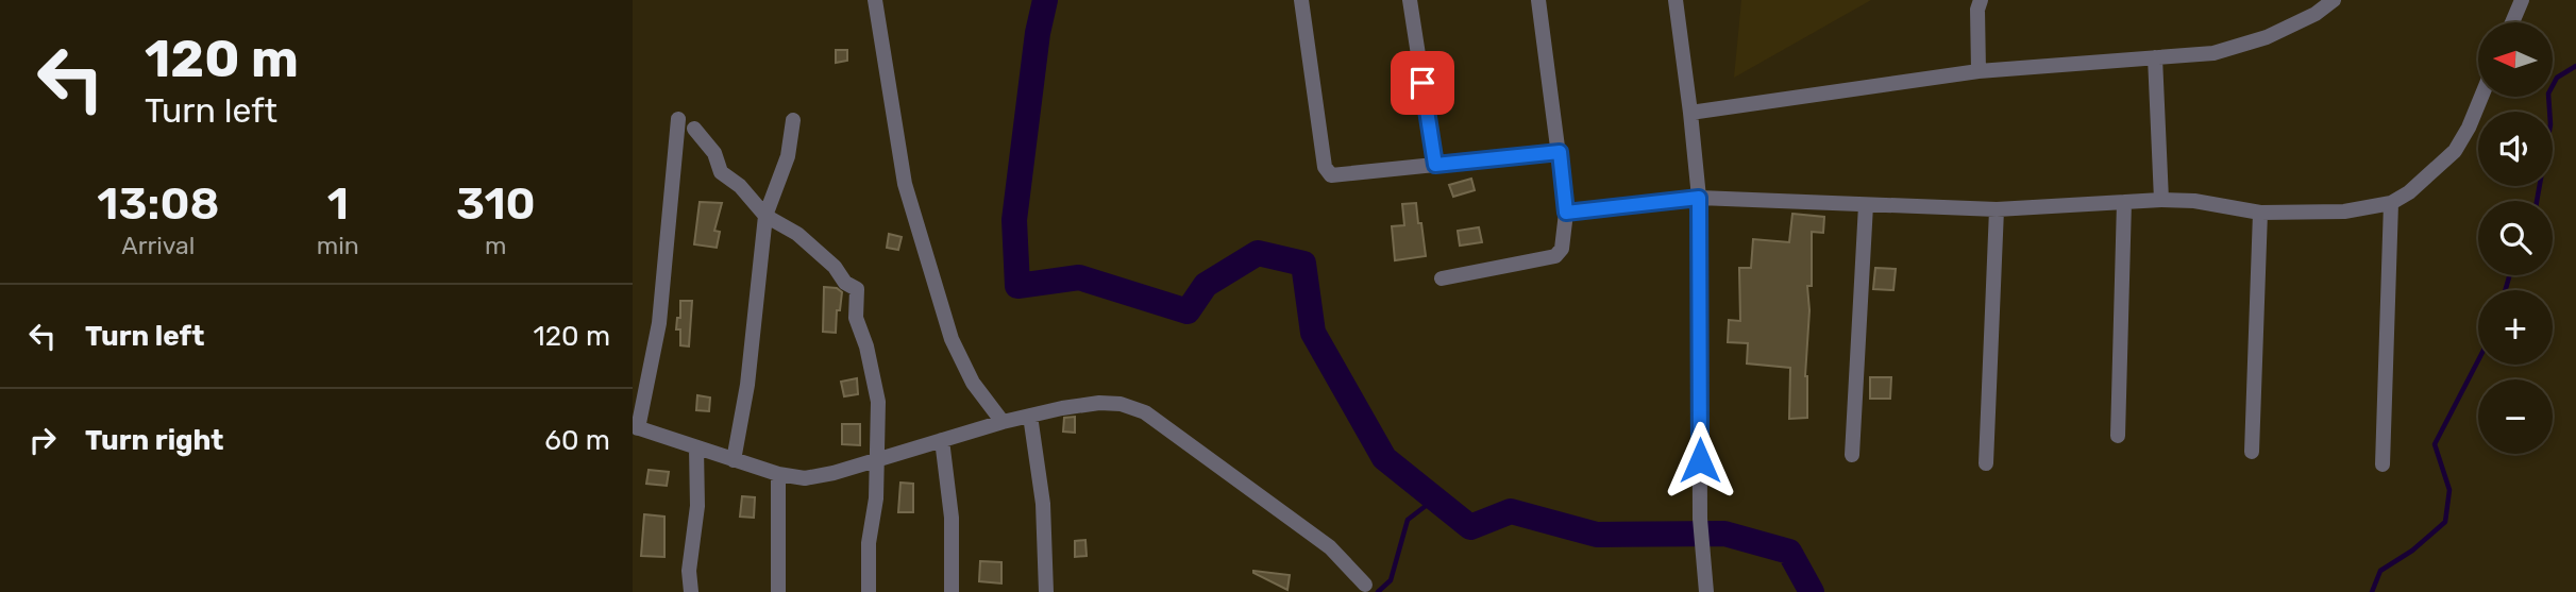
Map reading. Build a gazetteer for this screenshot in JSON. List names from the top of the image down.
{
  "north": "left",
  "page": {
    "turn": ["120 m", "Turn left"],
    "map_buttons": ["+", "−"],
    "eta": [
      "13:08",
      "Arrival",
      "1",
      "min",
      "310",
      "m"
    ],
    "list": [
      {
        "name": "Turn left",
        "value": "120 m"
      },
      {
        "name": "Turn right",
        "value": "60 m"
      }
    ]
  }
}
